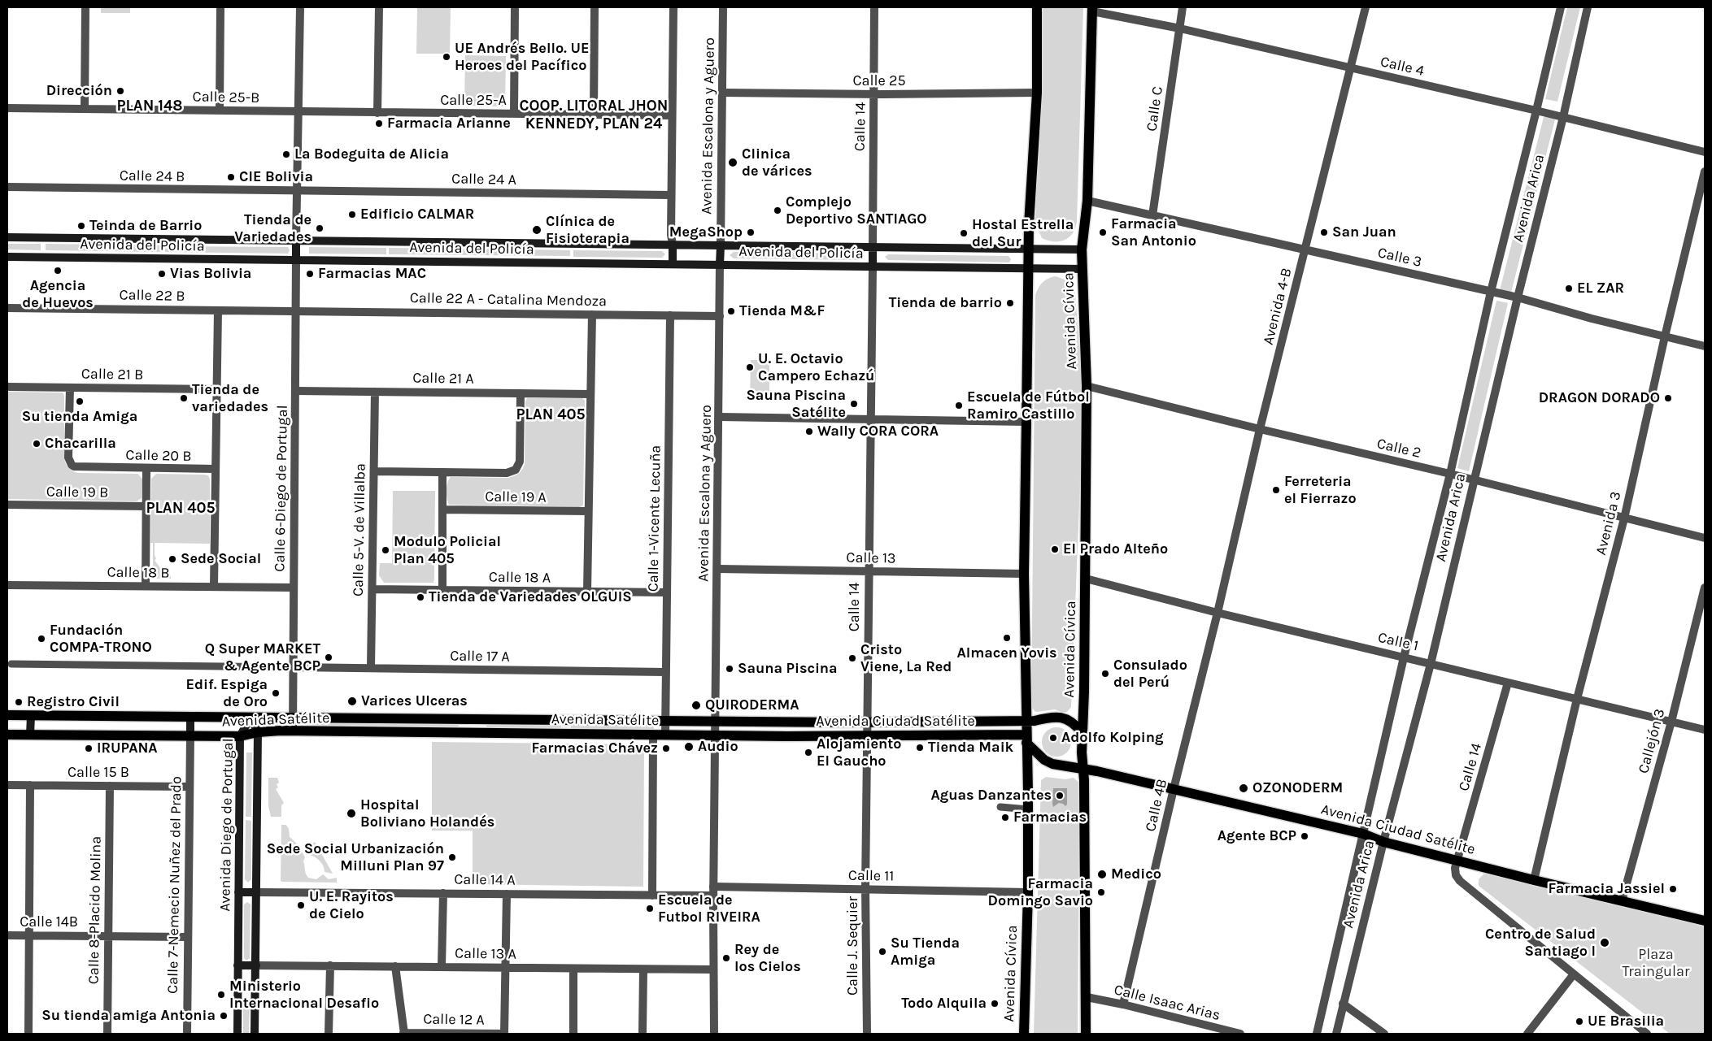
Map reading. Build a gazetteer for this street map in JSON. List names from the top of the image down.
{
  "streets": {
    "main road": [
      "Avenida del Policía",
      "Avenida Cívica",
      "Avenida Satélite",
      "Avenida Ciudad Satélite",
      "Avenida Diego de Portugal"
    ],
    "street": [
      "Calle 4",
      "Calle 25",
      "Calle 25-B",
      "Calle 25-A",
      "Calle C",
      "Avenida Escalona y Aguero",
      "Calle 14",
      "Calle 24 B",
      "Calle 24 A",
      "Avenida Arica",
      "Calle 3",
      "Calle 22 B",
      "Calle 22 A - Catalina Mendoza",
      "Avenida 4-B",
      "Calle 21 B",
      "Calle 21 A",
      "Calle 2",
      "Calle 20 B",
      "Calle 6-Diego de Portugal",
      "Calle 19 B",
      "Calle 19 A",
      "Calle 1-Vicente Lecuña",
      "Avenida 3",
      "Calle 5-V. de Villalba",
      "Calle 13",
      "Calle 18 B",
      "Calle 18 A",
      "Calle 1",
      "Calle 17 A",
      "Callejón 3",
      "Calle 15 B",
      "Calle 4B",
      "Calle 11",
      "Calle 14 A",
      "Calle 7-Nemecio Nuñez del Prado",
      "Calle 8-Placido Molina",
      "Calle 14B",
      "Calle J. Sequier",
      "Calle 13 A",
      "Calle Isaac Arias",
      "Calle 12 A"
    ]
  },
  "crossings": [
    ["Calle 4", "Calle C"],
    ["Calle 4", "Avenida Arica"],
    ["Calle 4", "Avenida 4-B"],
    ["Calle 4", "Avenida Cívica"],
    ["Calle 25", "Avenida Escalona y Aguero"],
    ["Calle 25", "Calle 14"],
    ["Calle 25-B", "Calle 25-A"],
    ["Calle C", "Calle 3"],
    ["Avenida Escalona y Aguero", "Avenida del Policía"],
    ["Avenida Escalona y Aguero", "Calle 22 A - Catalina Mendoza"],
    ["Avenida Escalona y Aguero", "Calle 13"],
    ["Avenida Escalona y Aguero", "Avenida Satélite"],
    ["Avenida Escalona y Aguero", "Avenida Ciudad Satélite"],
    ["Calle 14", "Avenida del Policía"],
    ["Calle 14", "Calle 13"],
    ["Calle 14", "Calle 1"],
    ["Calle 14", "Avenida Ciudad Satélite"],
    ["Calle 14", "Calle J. Sequier"],
    ["Calle 24 B", "Calle 24 A"],
    ["Avenida Arica", "Calle 3"],
    ["Avenida Arica", "Calle 2"],
    ["Avenida Arica", "Calle 1"],
    ["Avenida Arica", "Avenida Ciudad Satélite"],
    ["Avenida del Policía", "Avenida Cívica"],
    ["Avenida del Policía", "Calle 6-Diego de Portugal"],
    ["Calle 3", "Avenida 4-B"],
    ["Calle 3", "Avenida Cívica"],
    ["Calle 3", "Avenida 3"],
    ["Calle 22 B", "Calle 22 A - Catalina Mendoza"],
    ["Calle 22 B", "Calle 6-Diego de Portugal"],
    ["Calle 22 A - Catalina Mendoza", "Calle 6-Diego de Portugal"],
    ["Calle 22 A - Catalina Mendoza", "Calle 1-Vicente Lecuña"],
    ["Avenida 4-B", "Calle 2"],
    ["Avenida 4-B", "Calle 1"],
    ["Avenida 4-B", "Calle 4B"],
    ["Avenida Cívica", "Calle 2"],
    ["Avenida Cívica", "Calle 1"],
    ["Avenida Cívica", "Avenida Ciudad Satélite"],
    ["Avenida Cívica", "Calle 11"],
    ["Calle 21 B", "Calle 20 B"],
    ["Calle 21 A", "Calle 6-Diego de Portugal"],
    ["Calle 21 A", "Calle 5-V. de Villalba"],
    ["Calle 2", "Avenida 3"],
    ["Calle 6-Diego de Portugal", "Calle 18 B"],
    ["Calle 6-Diego de Portugal", "Calle 17 A"],
    ["Calle 6-Diego de Portugal", "Avenida Satélite"],
    ["Calle 1-Vicente Lecuña", "Calle 18 A"],
    ["Calle 1-Vicente Lecuña", "Calle 17 A"],
    ["Calle 1-Vicente Lecuña", "Avenida Satélite"],
    ["Avenida 3", "Calle 1"],
    ["Avenida 3", "Avenida Ciudad Satélite"],
    ["Calle 5-V. de Villalba", "Calle 18 A"],
    ["Calle 5-V. de Villalba", "Calle 17 A"],
    ["Calle 1", "Callejón 3"],
    ["Calle 1", "Calle 4B"],
    ["Avenida Satélite", "Avenida Ciudad Satélite"],
    ["Avenida Satélite", "Avenida Diego de Portugal"],
    ["Avenida Satélite", "Calle 7-Nemecio Nuñez del Prado"],
    ["Avenida Ciudad Satélite", "Callejón 3"],
    ["Avenida Ciudad Satélite", "Calle 4B"],
    ["Avenida Ciudad Satélite", "Calle J. Sequier"],
    ["Calle 15 B", "Calle 7-Nemecio Nuñez del Prado"],
    ["Calle 15 B", "Calle 8-Placido Molina"],
    ["Calle 4B", "Calle Isaac Arias"],
    ["Avenida Diego de Portugal", "Calle 14 A"],
    ["Avenida Diego de Portugal", "Calle 13 A"],
    ["Calle 11", "Calle J. Sequier"],
    ["Calle 7-Nemecio Nuñez del Prado", "Calle 14B"],
    ["Calle 8-Placido Molina", "Calle 14B"]
  ],
  "districts": [
    "PLAN 148",
    "COOP. LITORAL JHON KENNEDY, PLAN 24",
    "PLAN 405",
    "PLAN 405"
  ],
  "parks": ["Plaza Traingular"],
  "places": [
    "UE Andrés Bello. UE Heroes del Pacífico",
    "Dirección",
    "Farmacia Arianne",
    "La Bodeguita de Alicia",
    "Clinica de várices",
    "CIE Bolivia",
    "Complejo Deportivo SANTIAGO",
    "Edificio CALMAR",
    "Teinda de Barrio",
    "Tienda de Variedades",
    "Clínica de Fisioterapia",
    "MegaShop",
    "Farmacia San Antonio",
    "San Juan",
    "Hostal Estrella del Sur",
    "Agencia de Huevos",
    "Vias Bolivia",
    "Farmacias MAC",
    "EL ZAR",
    "Tienda de barrio",
    "Tienda M&F",
    "U. E. Octavio Campero Echazú",
    "Tienda de variedades",
    "DRAGON DORADO",
    "Su tienda Amiga",
    "Sauna Piscina Satélite",
    "Escuela de Fútbol Ramiro Castillo",
    "Wally CORA CORA",
    "Chacarilla",
    "Ferreteria el Fierrazo",
    "El Prado Alteño",
    "Modulo Policial Plan 405",
    "Sede Social",
    "Tienda de Variedades OLGUIS",
    "Almacen Yovis",
    "Fundación COMPA-TRONO",
    "Q Super MARKET & Agente BCP",
    "Cristo Viene, La Red",
    "Sauna Piscina",
    "Consulado del Perú",
    "Edif. Espiga de Oro",
    "Varices Ulceras",
    "Registro Civil",
    "QUIRODERMA",
    "Adolfo Kolping",
    "Audio",
    "Tienda Maik",
    "IRUPANA",
    "Farmacias Chávez",
    "Alojamiento El Gaucho",
    "OZONODERM",
    "Aguas Danzantes",
    "Hospital Boliviano Holandés",
    "Farmacias",
    "Agente BCP",
    "Sede Social Urbanización Milluni Plan 97",
    "Medico",
    "Farmacia Jassiel",
    "Farmacia Domingo Savio",
    "U. E. Rayitos de Cielo",
    "Escuela de Futbol RIVEIRA",
    "Centro de Salud Santiago I",
    "Su Tienda Amiga",
    "Rey de los Cielos",
    "Ministerio Internacional Desafio",
    "Todo Alquila",
    "Su tienda amiga Antonia",
    "UE Brasilia"
  ]
}
